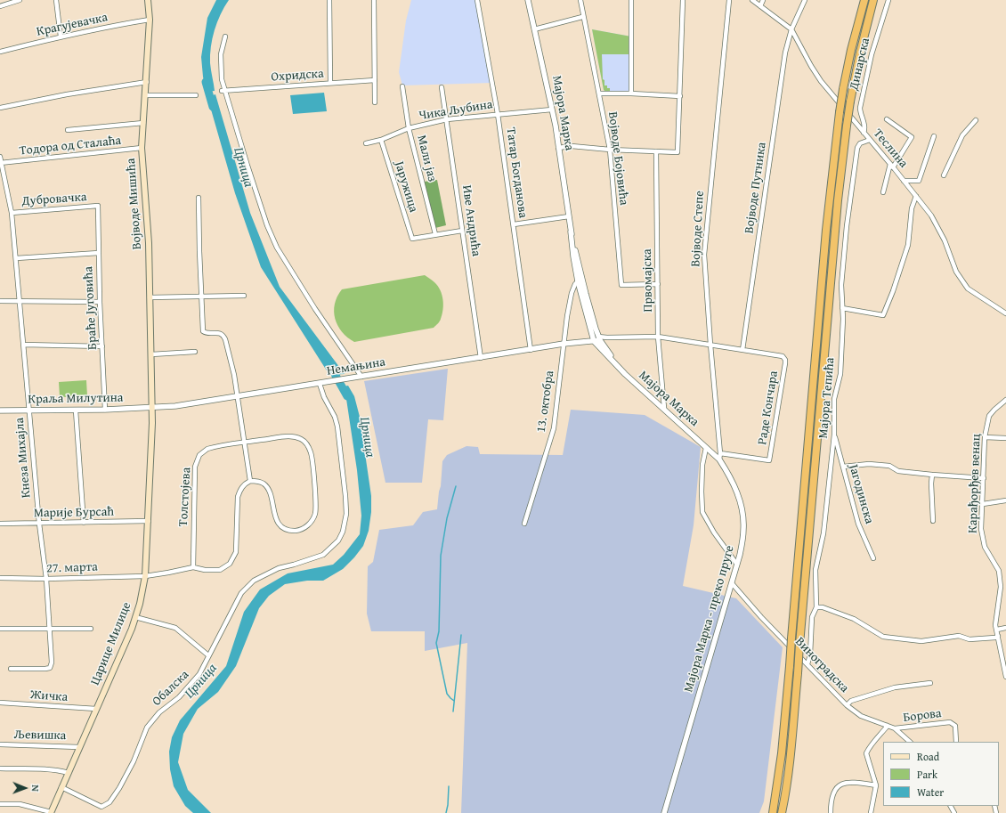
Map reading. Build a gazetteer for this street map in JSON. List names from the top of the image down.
{
  "streets": {
    "main road": ["Војводе Мишића", "Царице Милице"],
    "street": [
      "Крагујевачка",
      "Динарска",
      "Охридска",
      "Чика Љубина",
      "Мајора Марка",
      "Тодора од Сталаћа",
      "Теслина",
      "Мали јаз",
      "Војводе Бојовића",
      "Татар Богданова",
      "Јаружица",
      "Војводе Путника",
      "Дубровачка",
      "Иве Андрића",
      "Војводе Степе",
      "Првомајска",
      "Браће Југовића",
      "Немањина",
      "Мајора Тепића",
      "Краља Милутина",
      "13. октобра",
      "Раде Кончара",
      "Кнеза Михајла",
      "Карађорђев венац",
      "Јагодинска",
      "Толстојева",
      "Марије Бурсаћ",
      "27. марта",
      "Мајора Марка - преко пруге",
      "Виноградска",
      "Обалска",
      "Жичка",
      "Борова",
      "Љевишка"
    ]
  },
  "crossings": [
    ["Крагујевачка", "Војводе Мишића"],
    ["Динарска", "Теслина"],
    ["Чика Љубина", "Мајора Марка"],
    ["Чика Љубина", "Мали јаз"],
    ["Чика Љубина", "Татар Богданова"],
    ["Чика Љубина", "Јаружица"],
    ["Чика Љубина", "Иве Андрића"],
    ["Мајора Марка", "Првомајска"],
    ["Мајора Марка", "Немањина"],
    ["Мајора Марка", "13. октобра"],
    ["Мајора Марка", "Раде Кончара"],
    ["Мајора Марка", "Мајора Марка - преко пруге"],
    ["Тодора од Сталаћа", "Војводе Мишића"],
    ["Тодора од Сталаћа", "Кнеза Михајла"],
    ["Теслина", "Војводе Путника"],
    ["Теслина", "Мајора Тепића"],
    ["Мали јаз", "Јаружица"],
    ["Војводе Бојовића", "Првомајска"],
    ["Татар Богданова", "Немањина"],
    ["Војводе Путника", "Раде Кончара"],
    ["Дубровачка", "Браће Југовића"],
    ["Дубровачка", "Кнеза Михајла"],
    ["Војводе Мишића", "Немањина"],
    ["Војводе Мишића", "Краља Милутина"],
    ["Војводе Мишића", "Царице Милице"],
    ["Иве Андрића", "Немањина"],
    ["Војводе Степе", "Раде Кончара"],
    ["Војводе Степе", "Мајора Марка - преко пруге"],
    ["Првомајска", "Раде Кончара"],
    ["Браће Југовића", "Краља Милутина"],
    ["Немањина", "Краља Милутина"],
    ["Немањина", "13. октобра"],
    ["Немањина", "Раде Кончара"],
    ["Немањина", "Царице Милице"],
    ["Немањина", "Обалска"],
    ["Мајора Тепића", "Јагодинска"],
    ["Мајора Тепића", "Виноградска"],
    ["Краља Милутина", "Кнеза Михајла"],
    ["Краља Милутина", "Царице Милице"],
    ["Кнеза Михајла", "Марије Бурсаћ"],
    ["Кнеза Михајла", "27. марта"],
    ["Толстојева", "27. марта"],
    ["Марије Бурсаћ", "Царице Милице"],
    ["27. марта", "Царице Милице"],
    ["Мајора Марка - преко пруге", "Виноградска"],
    ["Царице Милице", "Обалска"],
    ["Царице Милице", "Жичка"],
    ["Царице Милице", "Љевишка"],
    ["Виноградска", "Борова"]
  ],
  "water": ["Црница"],
  "legend": ["Road", "Park", "Water"],
  "north": "right"
}
